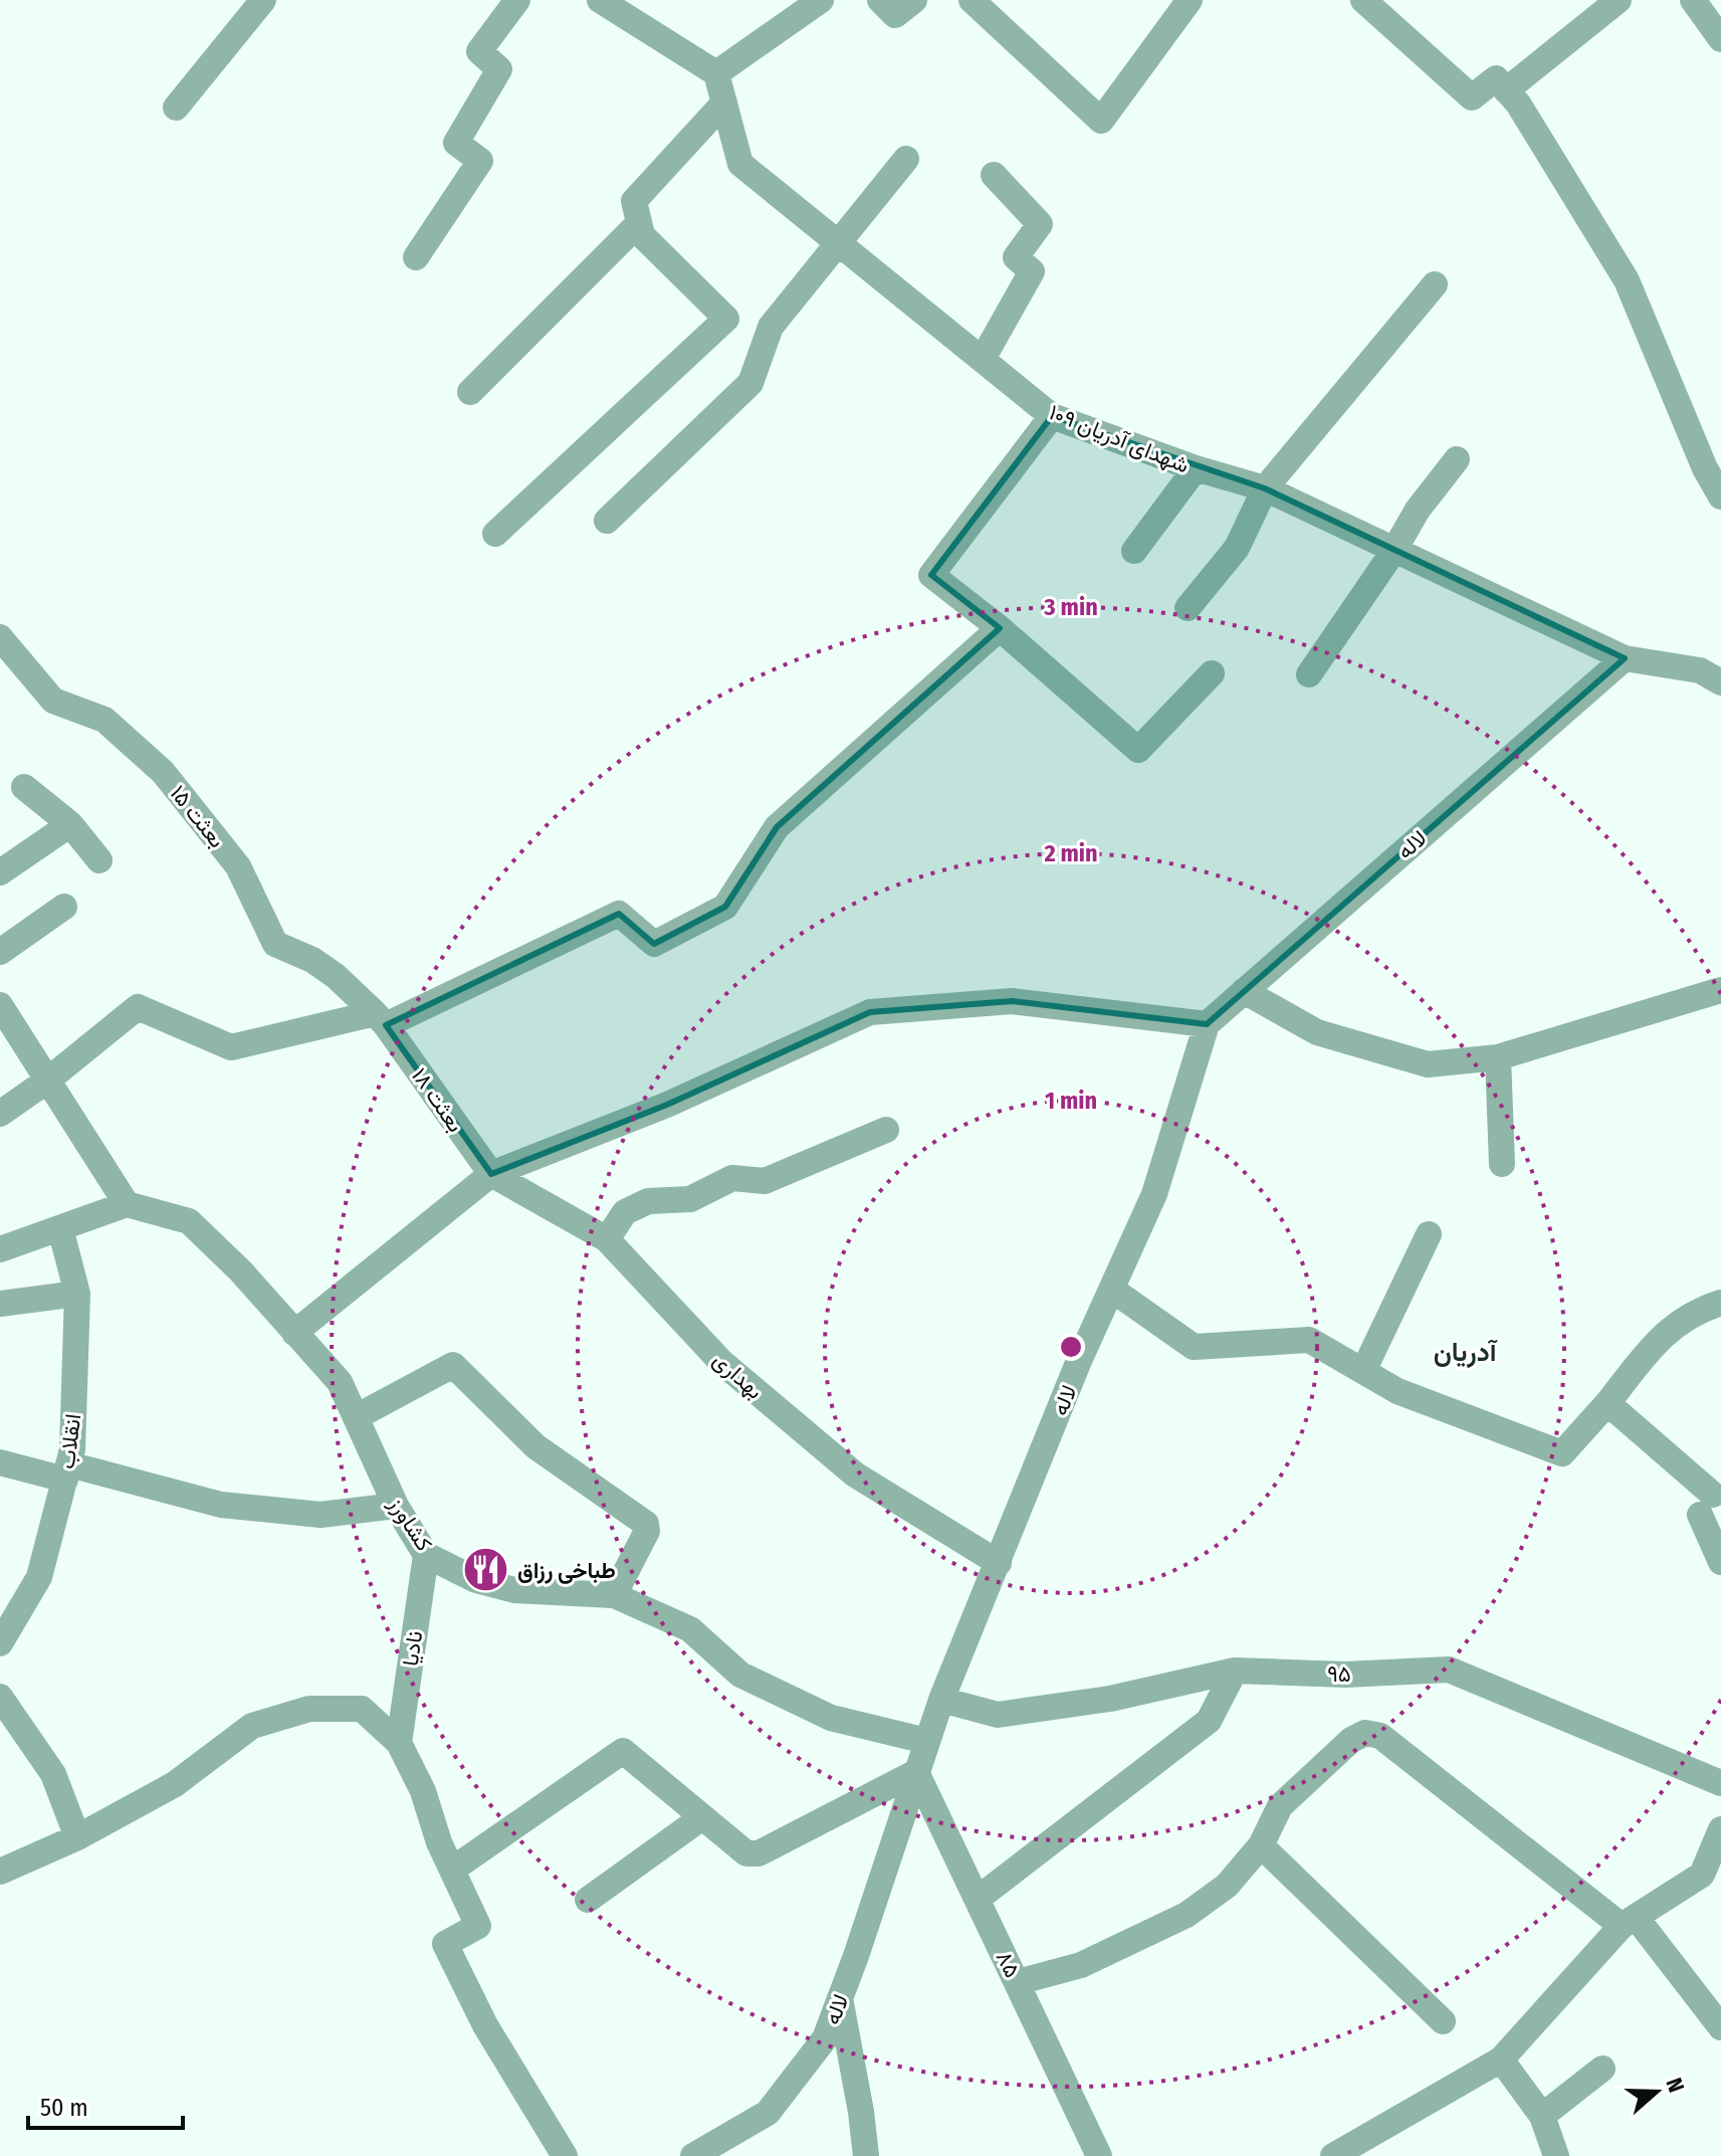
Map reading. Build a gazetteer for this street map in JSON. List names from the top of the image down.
{
  "streets": {
    "street": [
      "شهدای آدریان ۱۰۹",
      "بعثت ۱۵",
      "لاله",
      "بعثت ۱۸",
      "بهداری",
      "انقلاب",
      "کشاورز",
      "نادیا",
      "۹۵",
      "۸۵"
    ]
  },
  "crossings": [
    ["شهدای آدریان ۱۰۹", "لاله"],
    ["بعثت ۱۵", "بعثت ۱۸"],
    ["لاله", "بهداری"],
    ["لاله", "کشاورز"],
    ["لاله", "۹۵"],
    ["لاله", "۸۵"],
    ["بعثت ۱۸", "بهداری"],
    ["کشاورز", "نادیا"]
  ],
  "districts": ["آدریان"],
  "places": {
    "restaurant": ["طباخی رزاق"]
  },
  "scale_bar": "50 m",
  "north": "right",
  "rings": ["3 min", "2 min", "1 min"]
}
